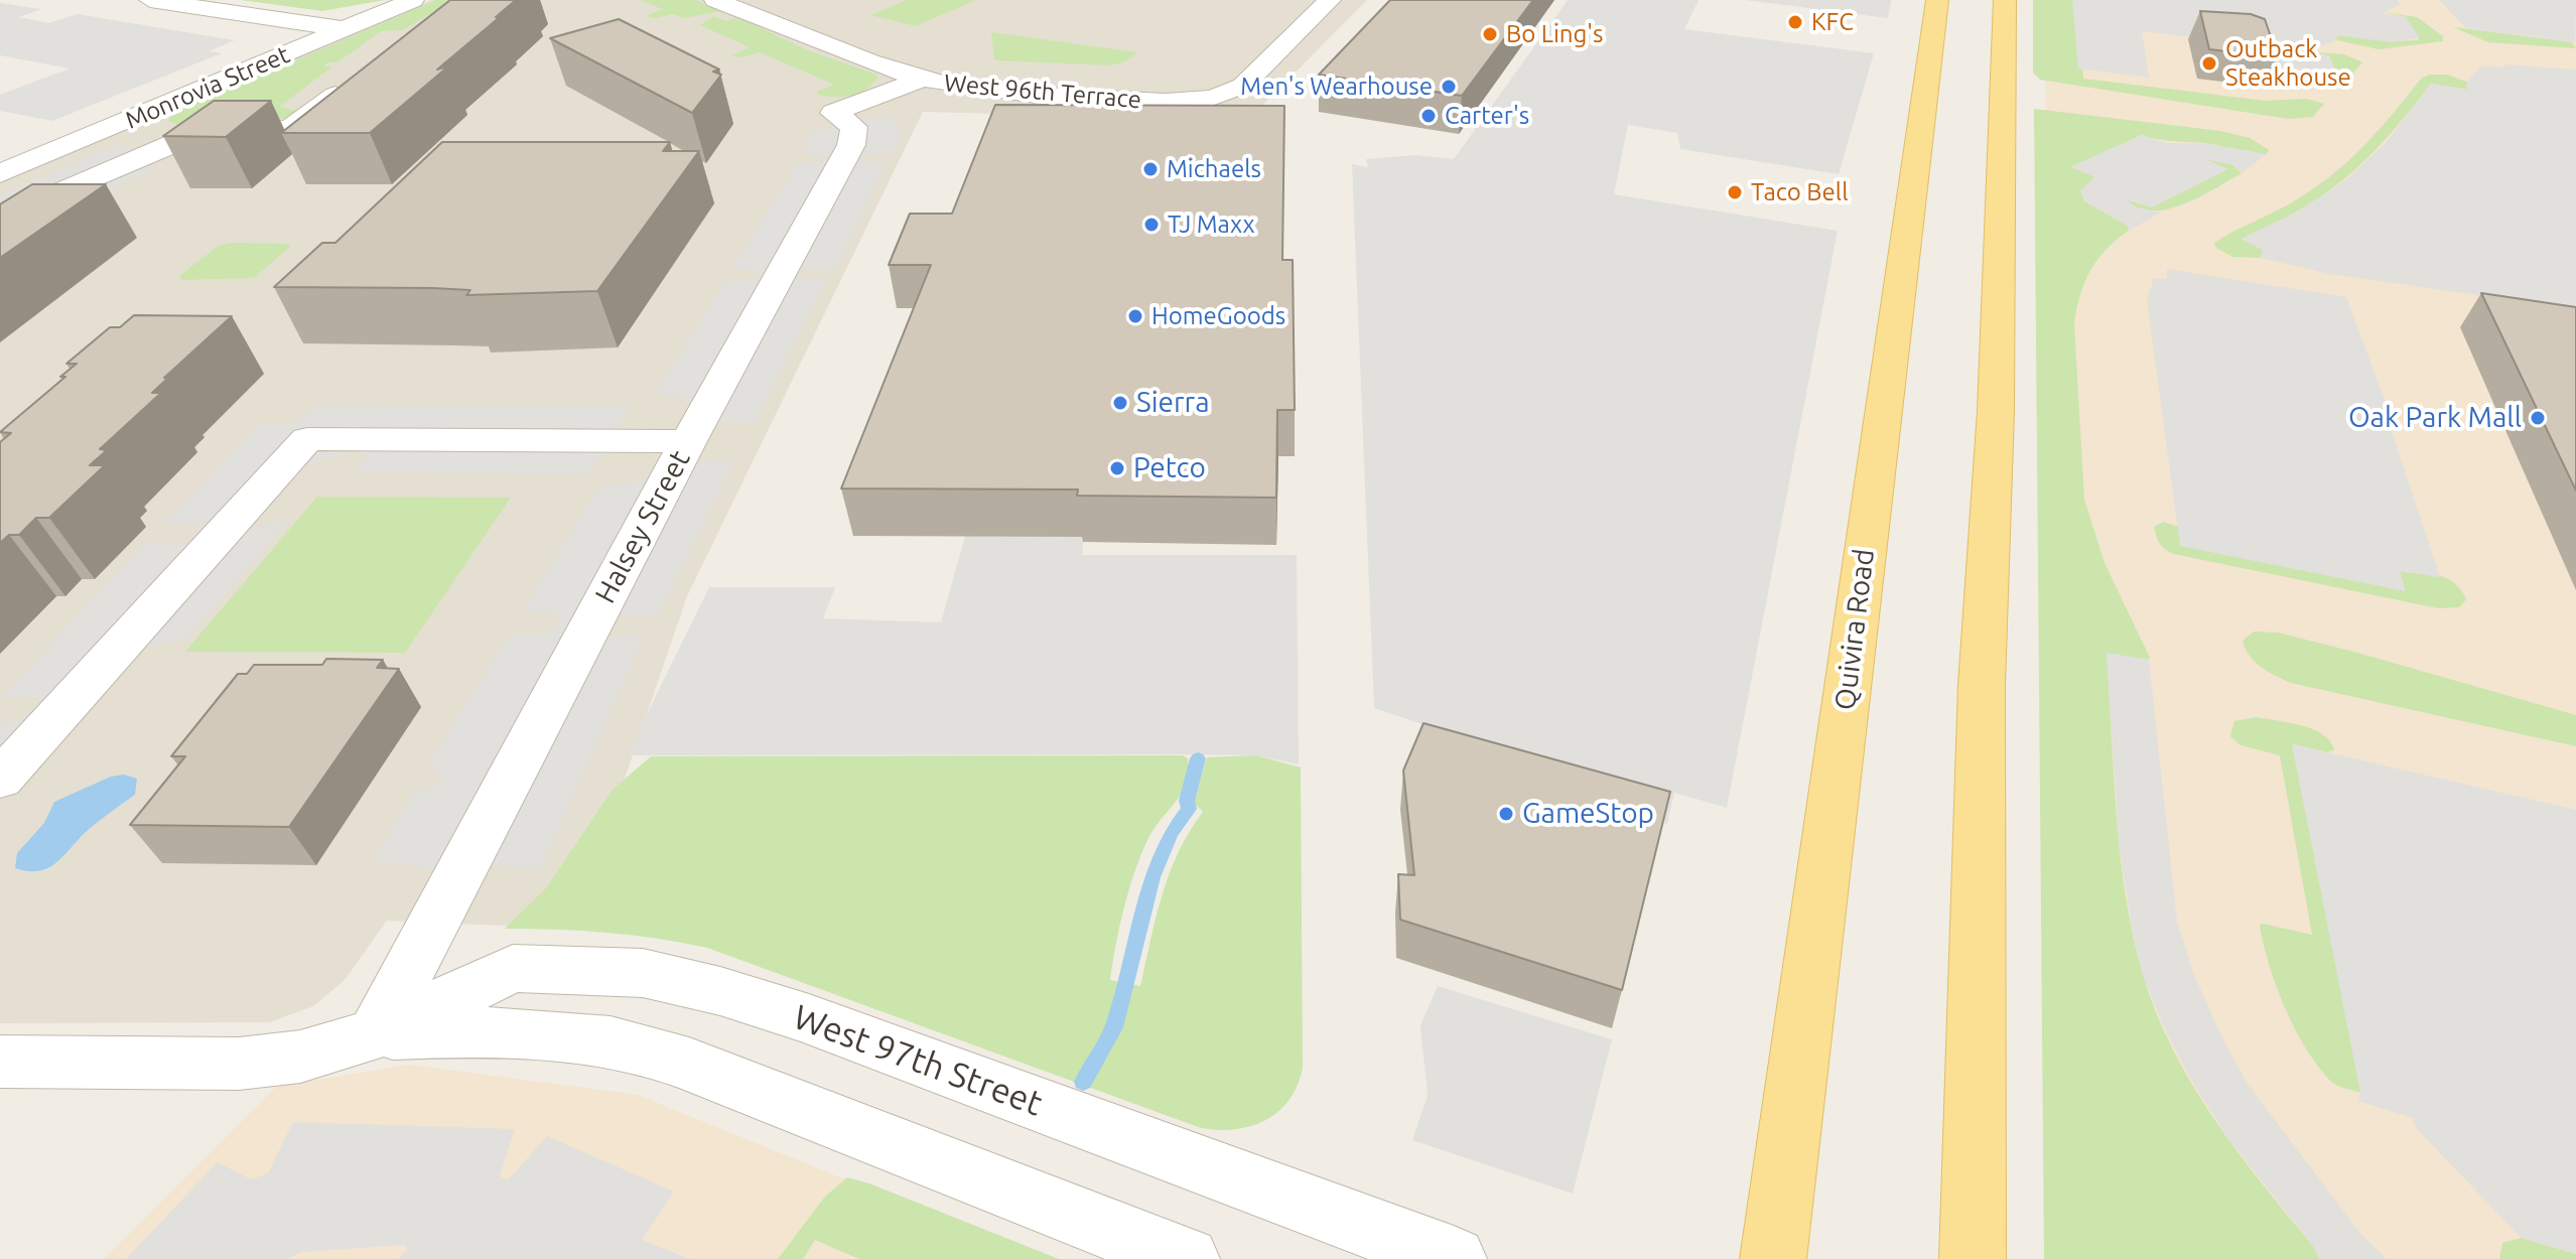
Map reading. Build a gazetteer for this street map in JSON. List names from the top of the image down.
{
  "streets": {
    "main road": ["Quivira Road"],
    "street": [
      "Monrovia Street",
      "West 96th Terrace",
      "Halsey Street",
      "West 97th Street"
    ]
  },
  "crossings": [
    ["West 96th Terrace", "Halsey Street"],
    ["Halsey Street", "West 97th Street"]
  ],
  "places": [
    "KFC",
    "Bo Ling's",
    "Outback Steakhouse",
    "Men's Wearhouse",
    "Carter's",
    "Michaels",
    "Taco Bell",
    "TJ Maxx",
    "HomeGoods",
    "Sierra",
    "Oak Park Mall",
    "Petco",
    "GameStop"
  ]
}
